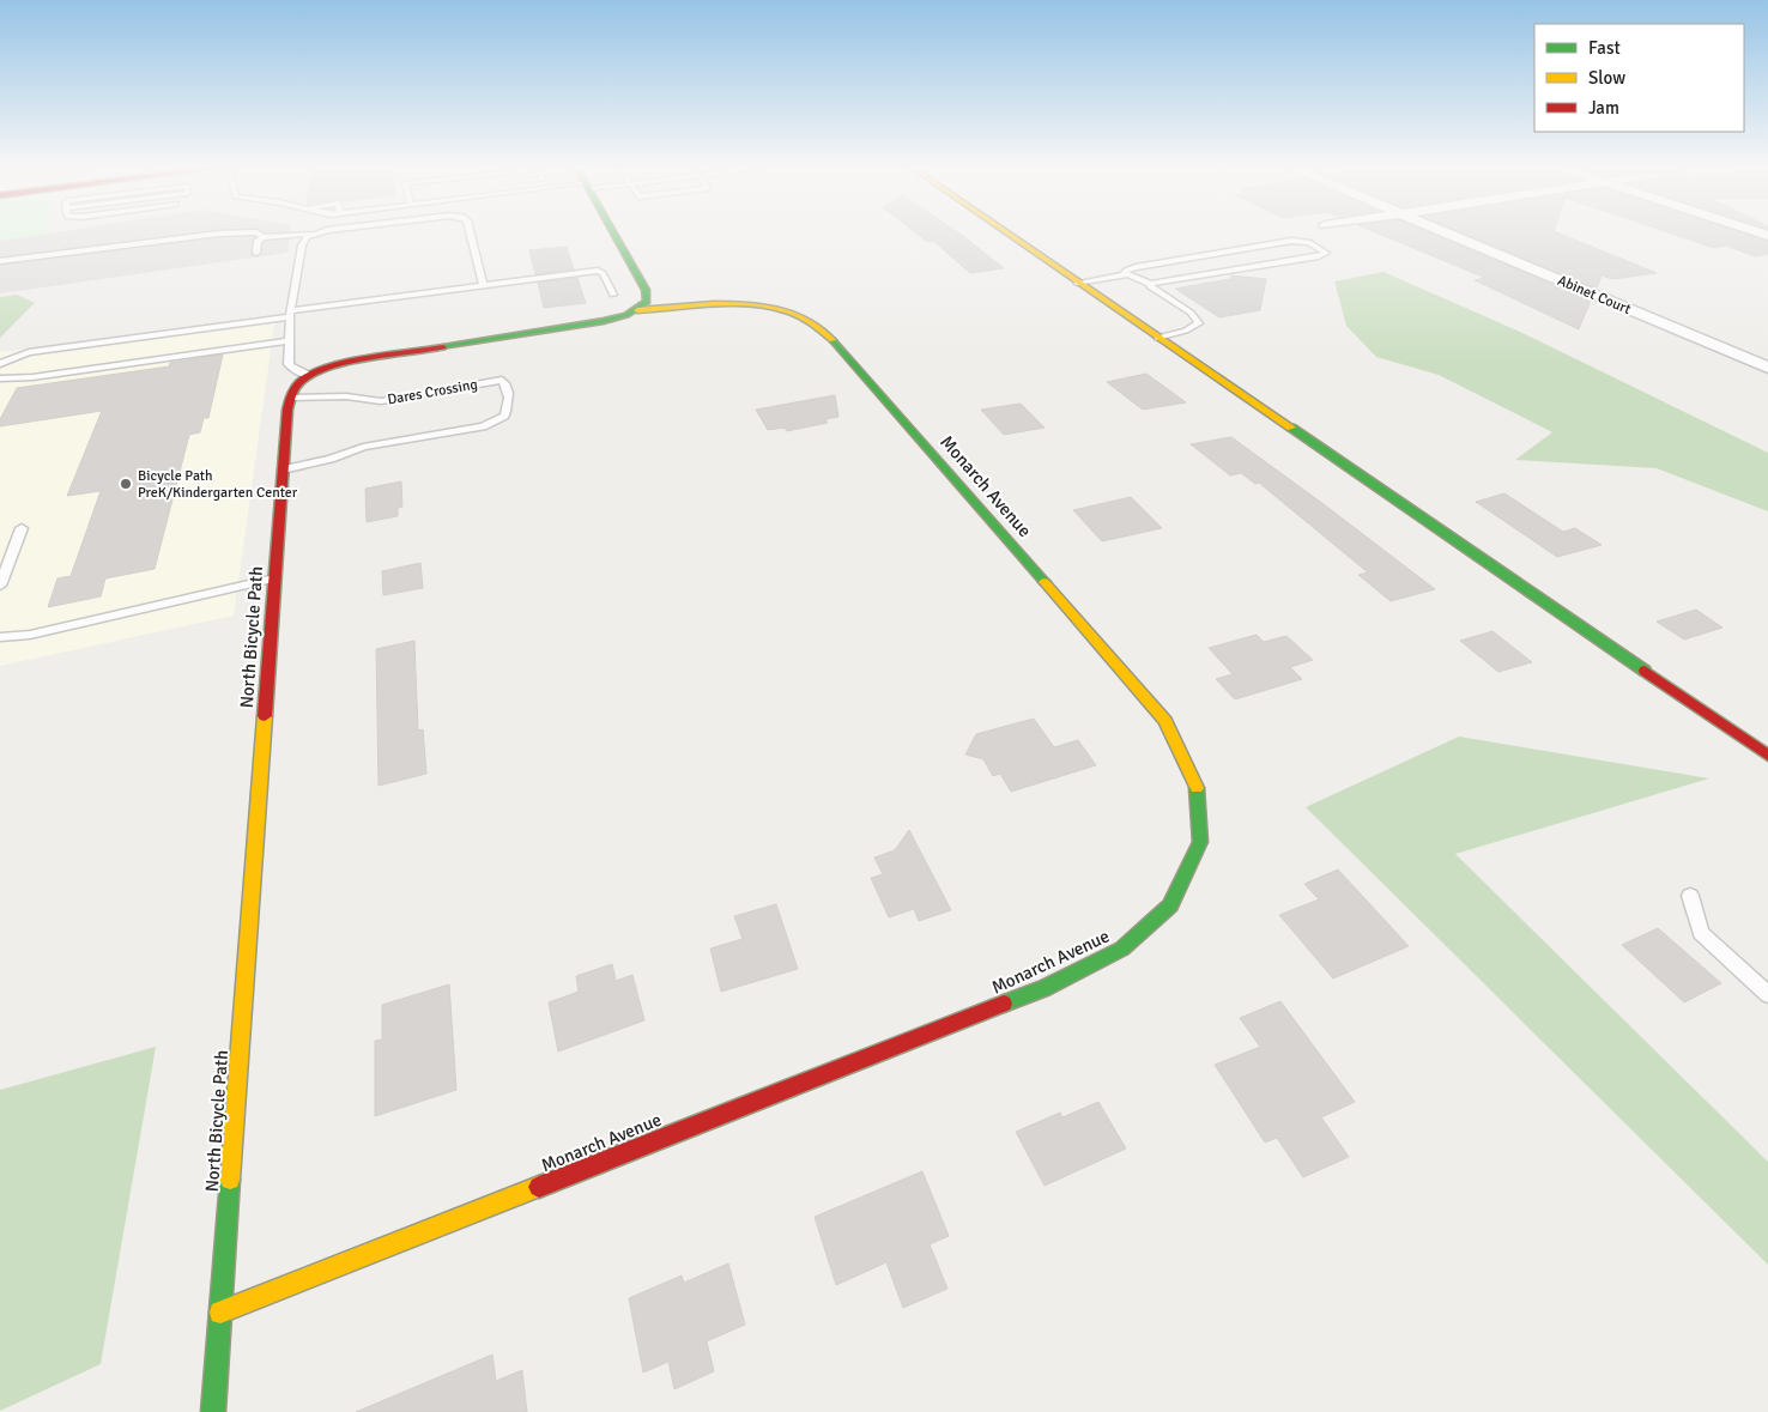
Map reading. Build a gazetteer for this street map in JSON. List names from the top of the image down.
{
  "streets": {
    "street": ["Abinet Court", "Monarch Avenue", "North Bicycle Path"],
    "lane": ["Dares Crossing"]
  },
  "crossings": [
    ["Dares Crossing", "North Bicycle Path"],
    ["Monarch Avenue", "North Bicycle Path"]
  ],
  "places": ["Bicycle Path PreK/Kindergarten Center"],
  "legend": ["Fast", "Slow", "Jam"]
}
